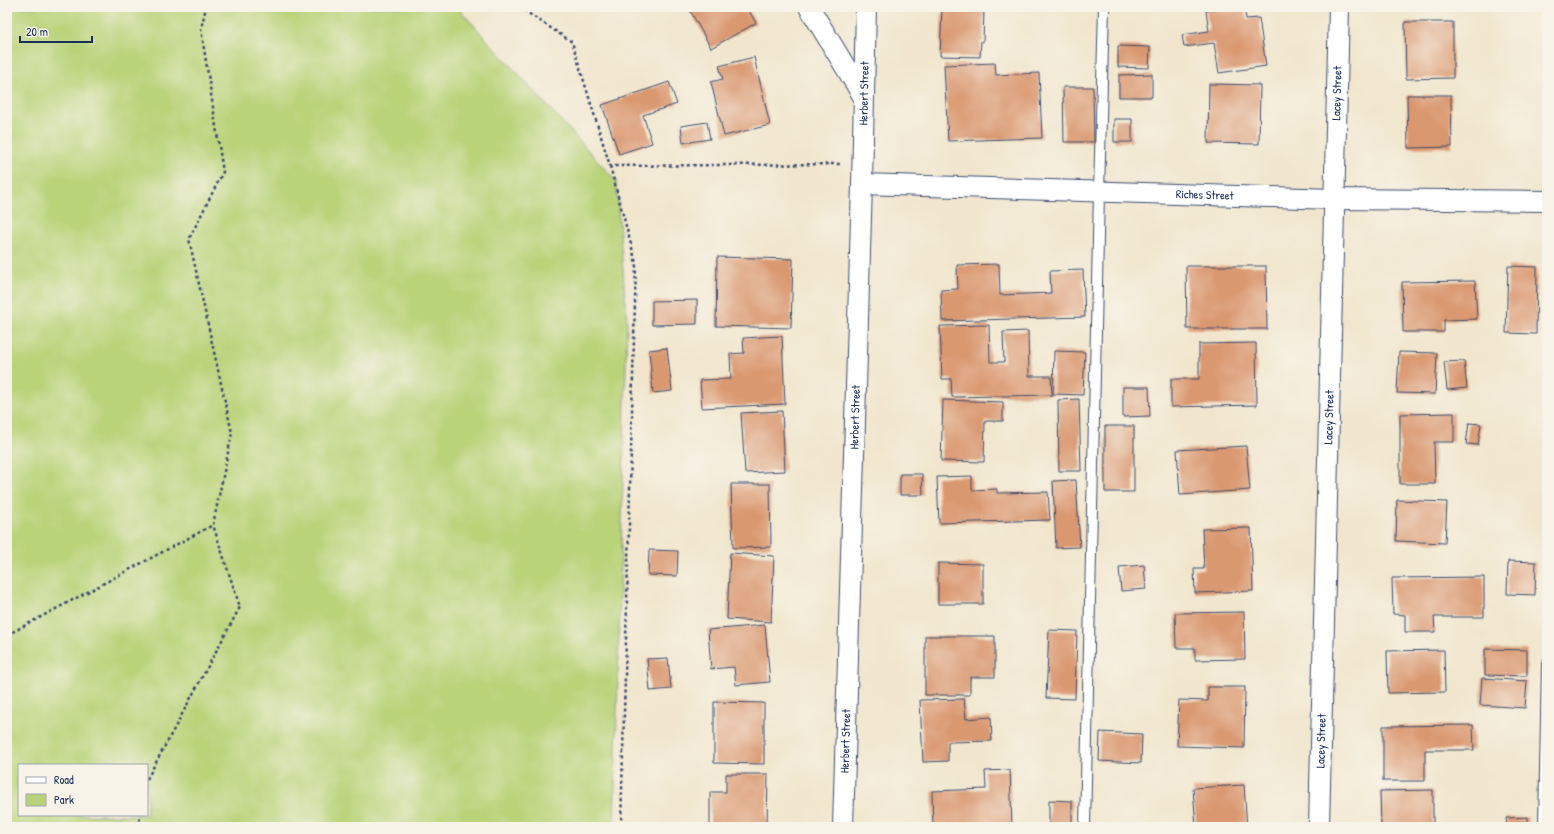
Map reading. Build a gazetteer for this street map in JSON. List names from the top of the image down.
{
  "streets": {
    "street": ["Herbert Street", "Lacey Street", "Riches Street"]
  },
  "crossings": [
    ["Herbert Street", "Riches Street"],
    ["Lacey Street", "Riches Street"]
  ],
  "legend": ["Road", "Park"],
  "scale_bar": "20 m"
}
